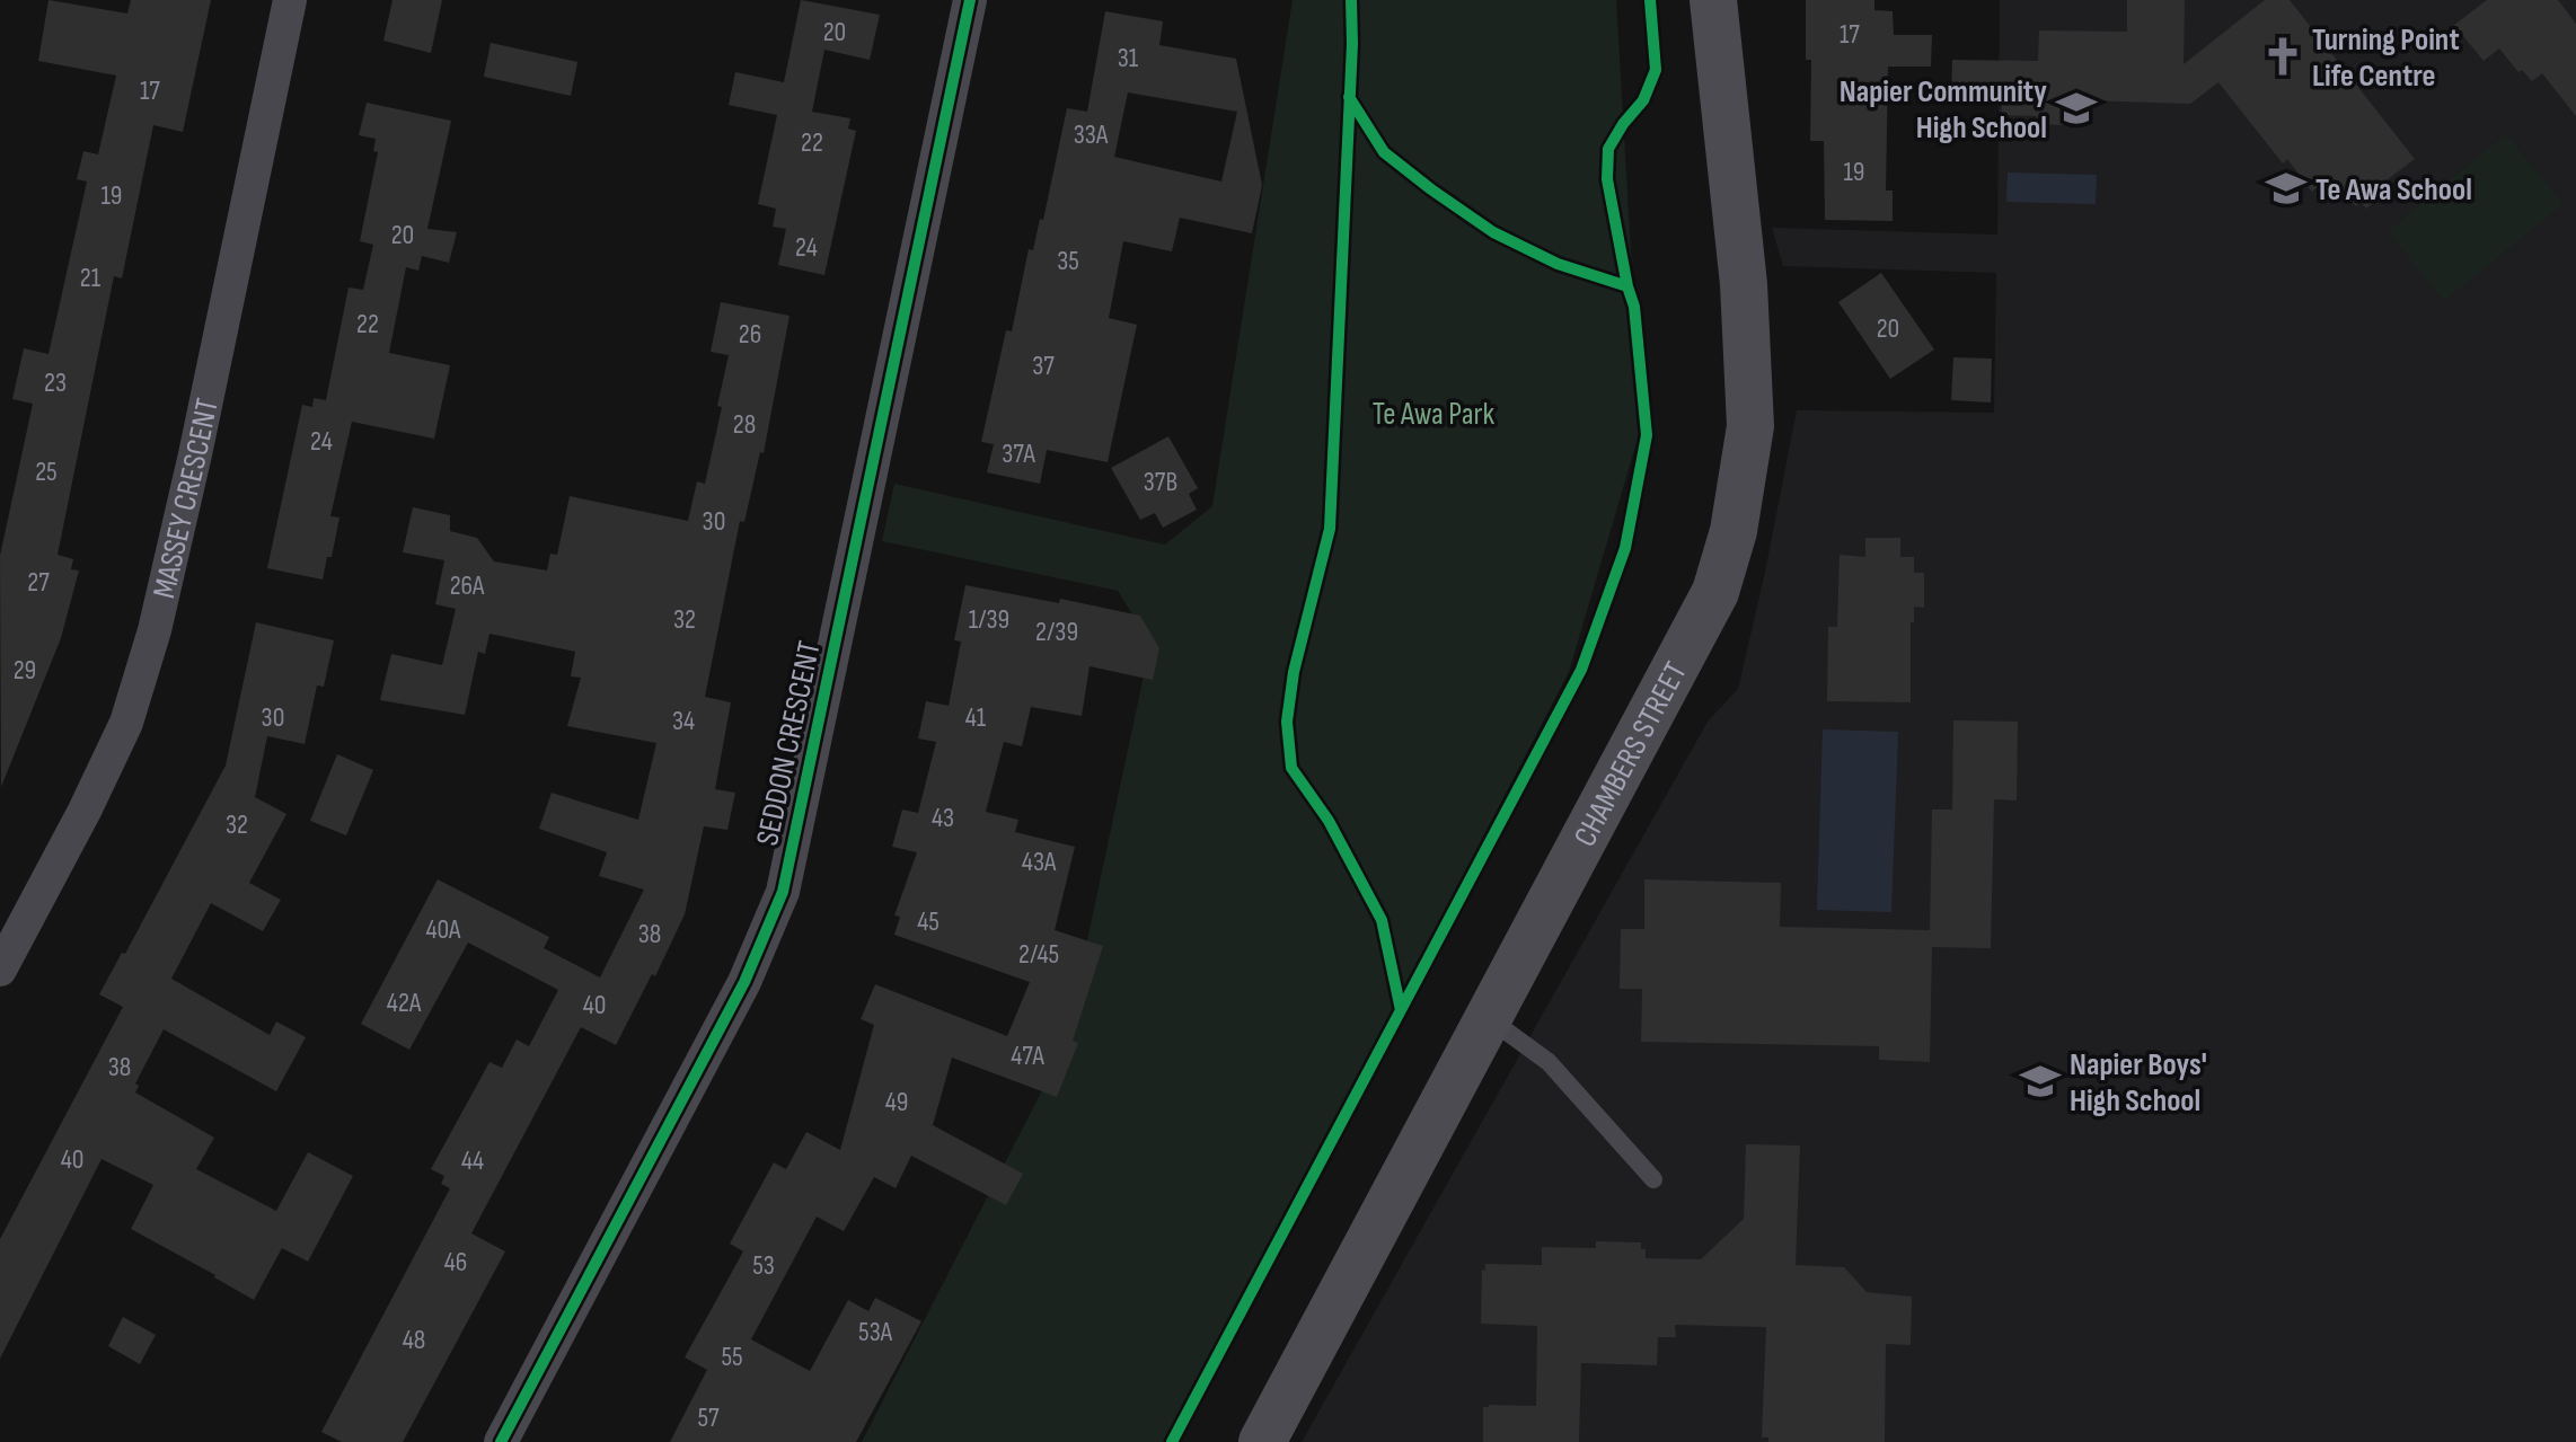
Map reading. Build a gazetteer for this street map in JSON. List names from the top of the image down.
{
  "streets": {
    "main road": ["CHAMBERS STREET"],
    "street": ["MASSEY CRESCENT", "SEDDON CRESCENT"]
  },
  "parks": ["Te Awa Park"],
  "places": {
    "church": ["Turning Point Life Centre"],
    "school or university": ["Napier Community High School", "Te Awa School", "Napier Boys' High School"]
  },
  "house_numbers": [
    "20",
    "17",
    "31",
    "17",
    "33A",
    "22",
    "19",
    "19",
    "20",
    "24",
    "35",
    "21",
    "22",
    "20",
    "26",
    "37",
    "23",
    "28",
    "24",
    "37A",
    "25",
    "37B",
    "30",
    "27",
    "26A",
    "32",
    "1/39",
    "2/39",
    "29",
    "30",
    "41",
    "34",
    "43",
    "32",
    "43A",
    "45",
    "40A",
    "38",
    "2/45",
    "42A",
    "40",
    "47A",
    "38",
    "49",
    "40",
    "44",
    "46",
    "53",
    "53A",
    "48",
    "55",
    "57"
  ]
}
